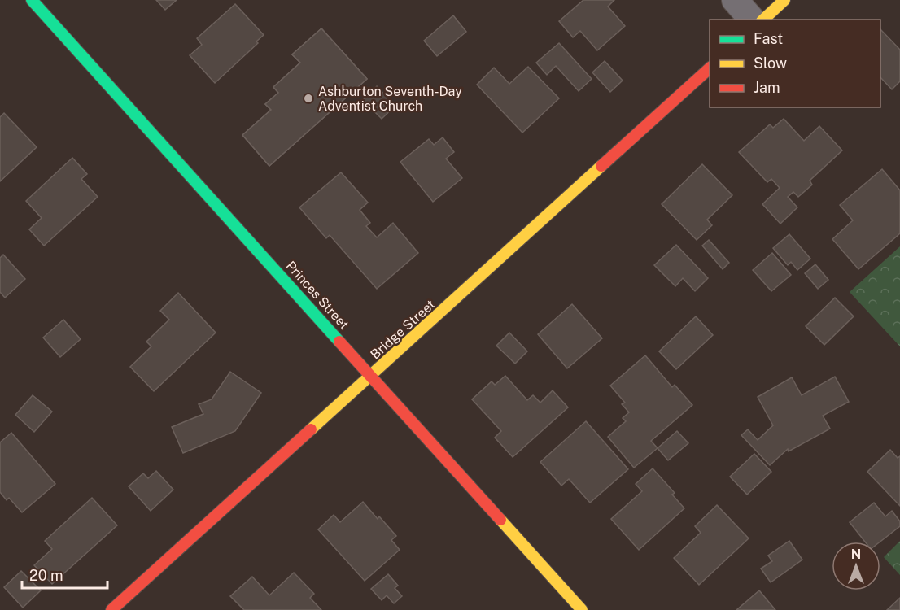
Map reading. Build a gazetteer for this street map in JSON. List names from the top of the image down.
{
  "streets": {
    "street": ["Princes Street", "Bridge Street"]
  },
  "crossings": [
    ["Princes Street", "Bridge Street"]
  ],
  "places": ["Ashburton Seventh-Day Adventist Church"],
  "legend": ["Fast", "Slow", "Jam"],
  "scale_bar": "20 m",
  "north": "top"
}
